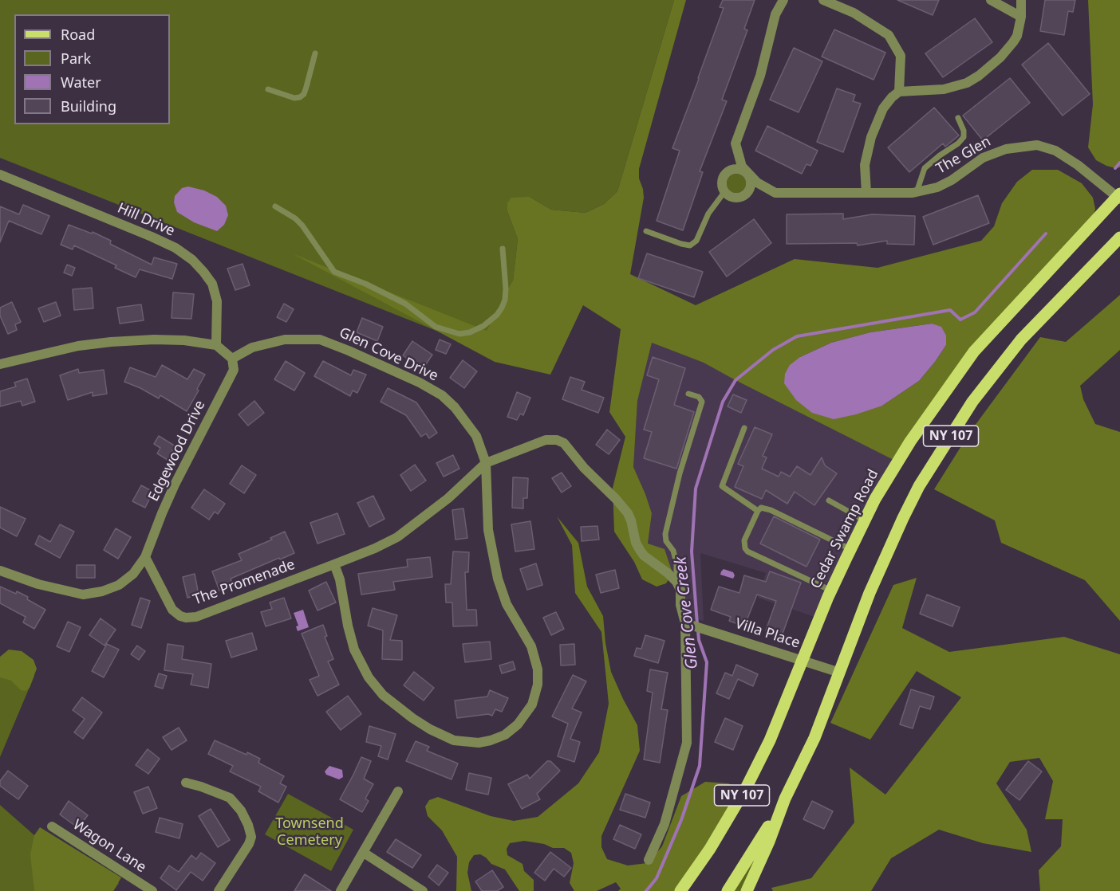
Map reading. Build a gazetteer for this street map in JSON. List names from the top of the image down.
{
  "streets": {
    "main road": ["NY 107", "Cedar Swamp Road"],
    "street": [
      "The Glen",
      "Hill Drive",
      "Glen Cove Drive",
      "Edgewood Drive",
      "The Promenade",
      "Villa Place",
      "Wagon Lane"
    ]
  },
  "crossings": [
    ["The Glen", "Cedar Swamp Road"],
    ["Glen Cove Drive", "Edgewood Drive"],
    ["Glen Cove Drive", "The Promenade"],
    ["NY 107", "Cedar Swamp Road"],
    ["NY 107", "Villa Place"],
    ["Edgewood Drive", "The Promenade"],
    ["Cedar Swamp Road", "Villa Place"]
  ],
  "water": ["Glen Cove Creek"],
  "parks": ["Townsend Cemetery"],
  "legend": [
    "Road",
    "Park",
    "Water",
    "Building"
  ]
}
